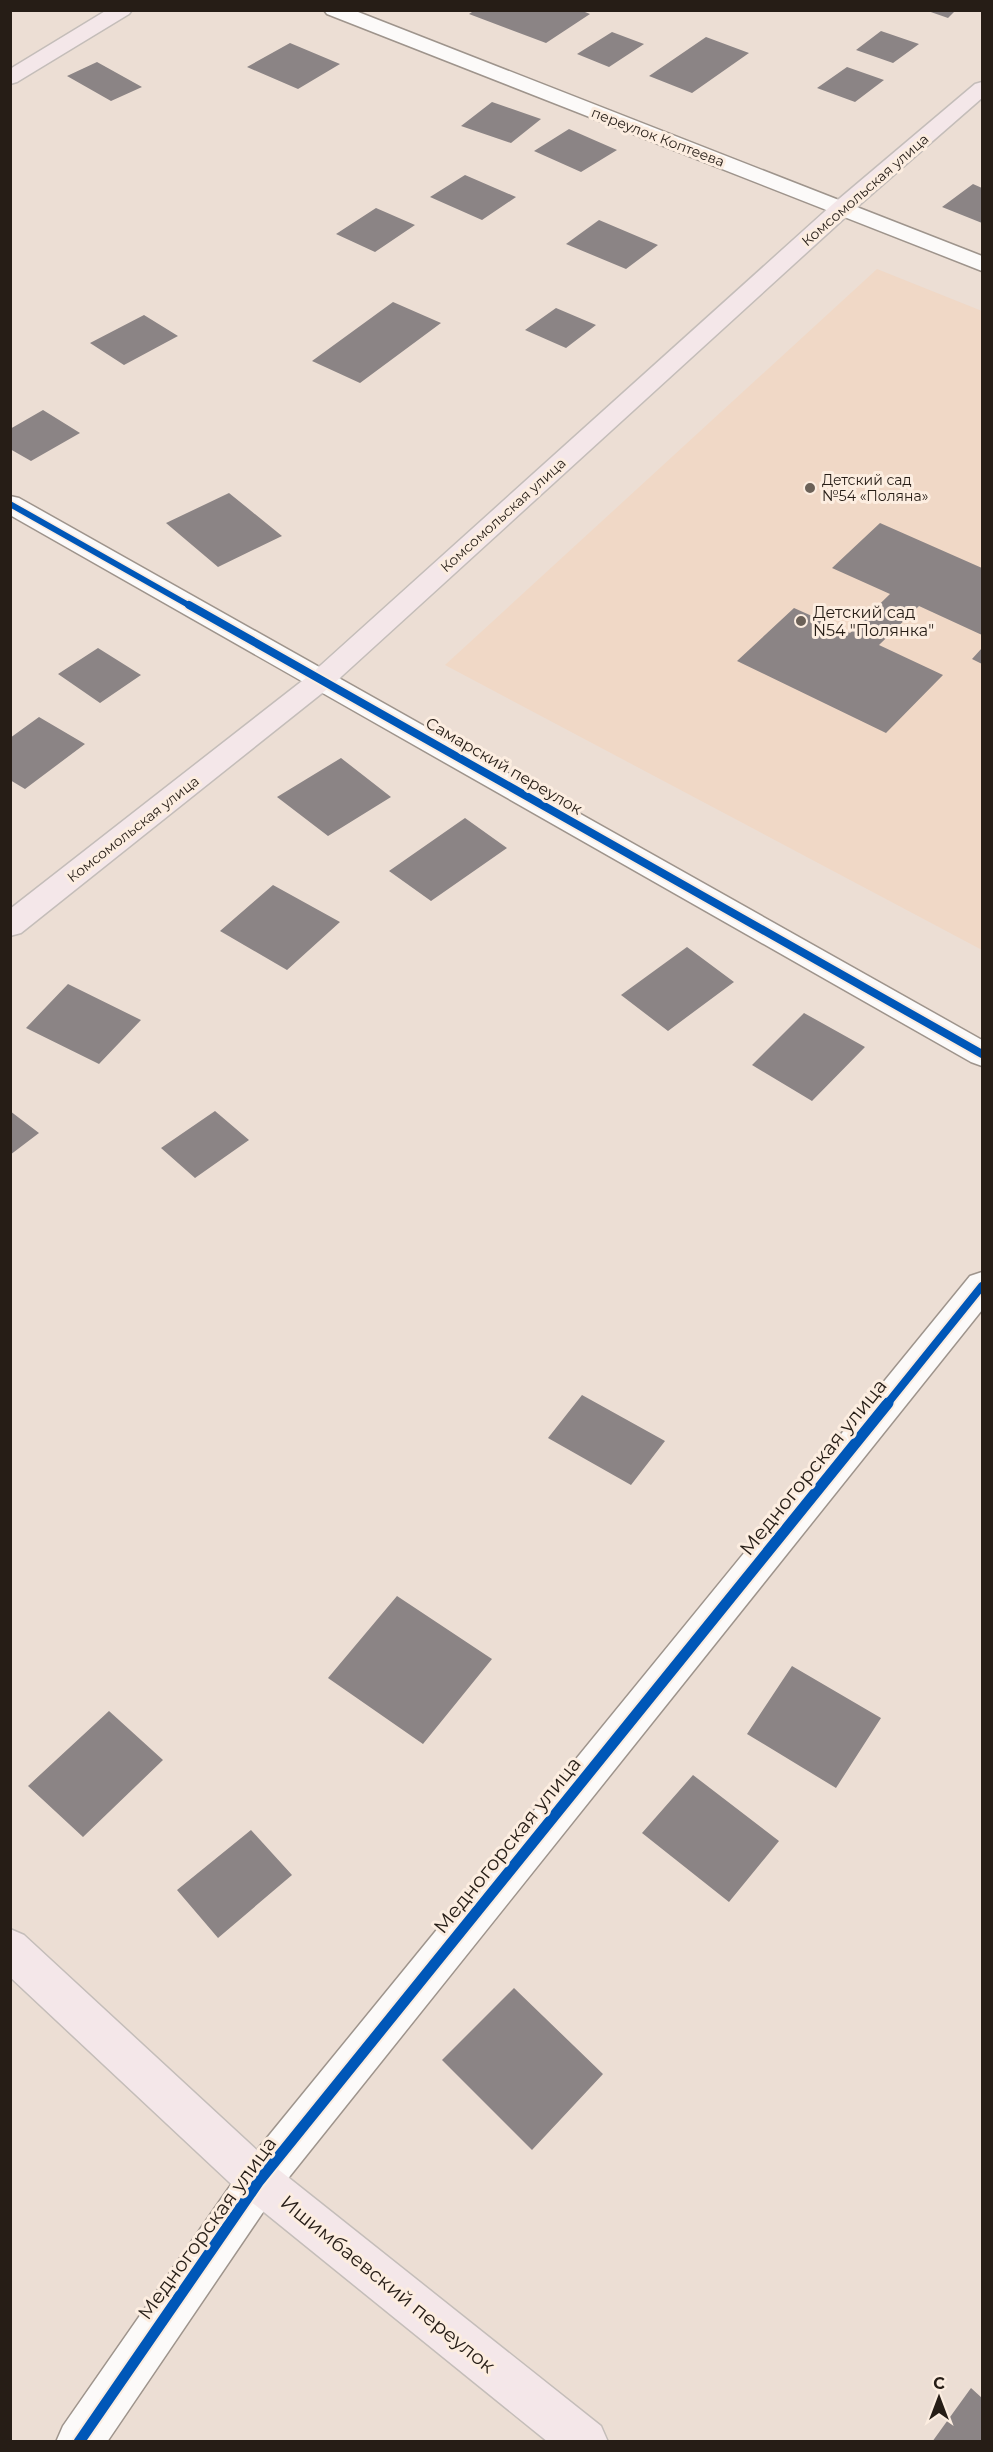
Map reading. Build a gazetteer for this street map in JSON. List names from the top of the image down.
{
  "streets": {
    "main road": ["Комсомольская улица", "Ишимбаевский переулок"],
    "street": ["переулок Коптеева", "Самарский переулок", "Медногорская улица"]
  },
  "crossings": [
    ["переулок Коптеева", "Комсомольская улица"],
    ["Комсомольская улица", "Самарский переулок"],
    ["Медногорская улица", "Ишимбаевский переулок"]
  ],
  "places": ["Детский сад №54 «Поляна»", "Детский сад N54 \"Полянка\""],
  "north": "top"
}
